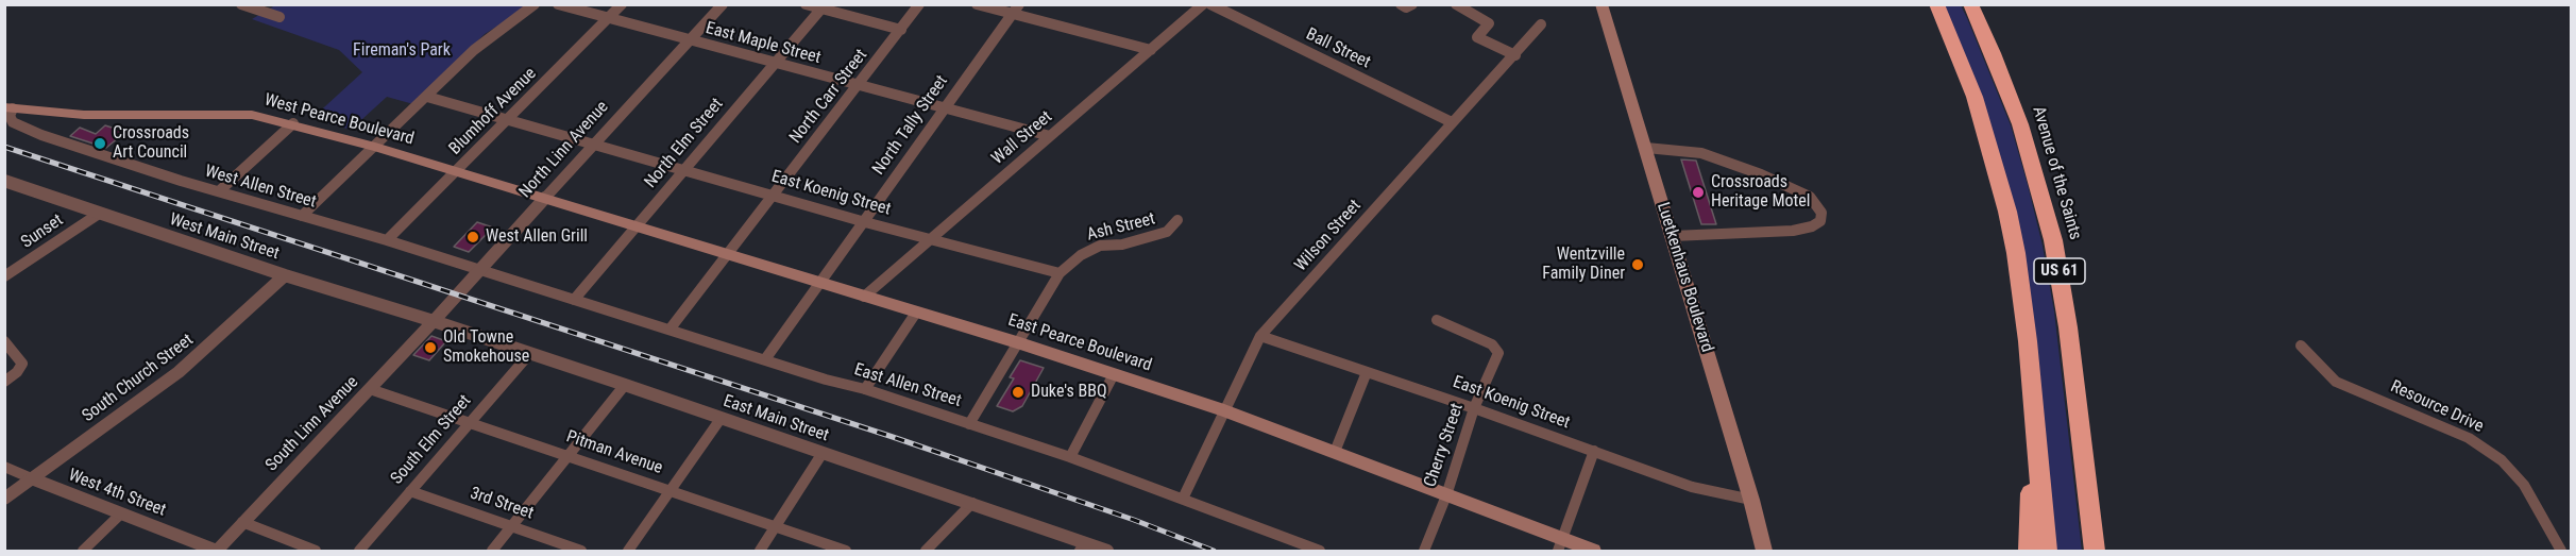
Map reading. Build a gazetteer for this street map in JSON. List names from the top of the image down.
{
  "streets": {
    "highway": ["Avenue of the Saints", "US 61"],
    "main road": ["West Pearce Boulevard", "Luetkenhaus Boulevard", "East Pearce Boulevard"],
    "street": [
      "East Maple Street",
      "Ball Street",
      "North Carr Street",
      "Blumhoff Avenue",
      "North Tally Street",
      "Wall Street",
      "North Elm Street",
      "North Linn Avenue",
      "West Allen Street",
      "East Koenig Street",
      "Ash Street",
      "Sunset",
      "Wilson Street",
      "West Main Street",
      "South Church Street",
      "East Allen Street",
      "Resource Drive",
      "East Main Street",
      "South Linn Avenue",
      "South Elm Street",
      "Cherry Street",
      "Pitman Avenue",
      "West 4th Street",
      "3rd Street"
    ]
  },
  "crossings": [
    ["East Maple Street", "North Carr Street"],
    ["East Maple Street", "Blumhoff Avenue"],
    ["East Maple Street", "North Tally Street"],
    ["East Maple Street", "Wall Street"],
    ["East Maple Street", "North Elm Street"],
    ["East Maple Street", "North Linn Avenue"],
    ["Ball Street", "Wilson Street"],
    ["North Carr Street", "East Koenig Street"],
    ["North Carr Street", "East Pearce Boulevard"],
    ["North Carr Street", "East Allen Street"],
    ["Blumhoff Avenue", "West Pearce Boulevard"],
    ["Blumhoff Avenue", "West Allen Street"],
    ["Blumhoff Avenue", "East Koenig Street"],
    ["West Pearce Boulevard", "North Linn Avenue"],
    ["West Pearce Boulevard", "West Allen Street"],
    ["West Pearce Boulevard", "East Pearce Boulevard"],
    ["North Tally Street", "East Koenig Street"],
    ["North Tally Street", "East Pearce Boulevard"],
    ["North Tally Street", "East Allen Street"],
    ["Wall Street", "East Koenig Street"],
    ["Wall Street", "East Pearce Boulevard"],
    ["North Elm Street", "East Koenig Street"],
    ["North Elm Street", "East Pearce Boulevard"],
    ["North Elm Street", "East Allen Street"],
    ["North Linn Avenue", "West Allen Street"],
    ["North Linn Avenue", "East Koenig Street"],
    ["North Linn Avenue", "West Main Street"],
    ["North Linn Avenue", "East Pearce Boulevard"],
    ["North Linn Avenue", "East Allen Street"],
    ["North Linn Avenue", "East Main Street"],
    ["North Linn Avenue", "South Linn Avenue"],
    ["West Allen Street", "East Allen Street"],
    ["East Koenig Street", "Ash Street"],
    ["East Koenig Street", "Wilson Street"],
    ["East Koenig Street", "Luetkenhaus Boulevard"],
    ["East Koenig Street", "Cherry Street"],
    ["Ash Street", "East Pearce Boulevard"],
    ["Ash Street", "East Allen Street"],
    ["Sunset", "West Main Street"],
    ["Wilson Street", "East Pearce Boulevard"],
    ["Wilson Street", "East Allen Street"],
    ["West Main Street", "South Church Street"],
    ["West Main Street", "East Main Street"],
    ["West Main Street", "South Linn Avenue"],
    ["East Pearce Boulevard", "Cherry Street"],
    ["South Church Street", "West 4th Street"],
    ["East Main Street", "South Linn Avenue"],
    ["East Main Street", "South Elm Street"],
    ["South Linn Avenue", "Pitman Avenue"],
    ["South Linn Avenue", "West 4th Street"],
    ["South Elm Street", "Pitman Avenue"],
    ["South Elm Street", "3rd Street"]
  ],
  "parks": ["Fireman's Park"],
  "places": [
    "Crossroads Art Council",
    "Crossroads Heritage Motel",
    "West Allen Grill",
    "Wentzville Family Diner",
    "Old Towne Smokehouse",
    "Duke's BBQ"
  ]
}
